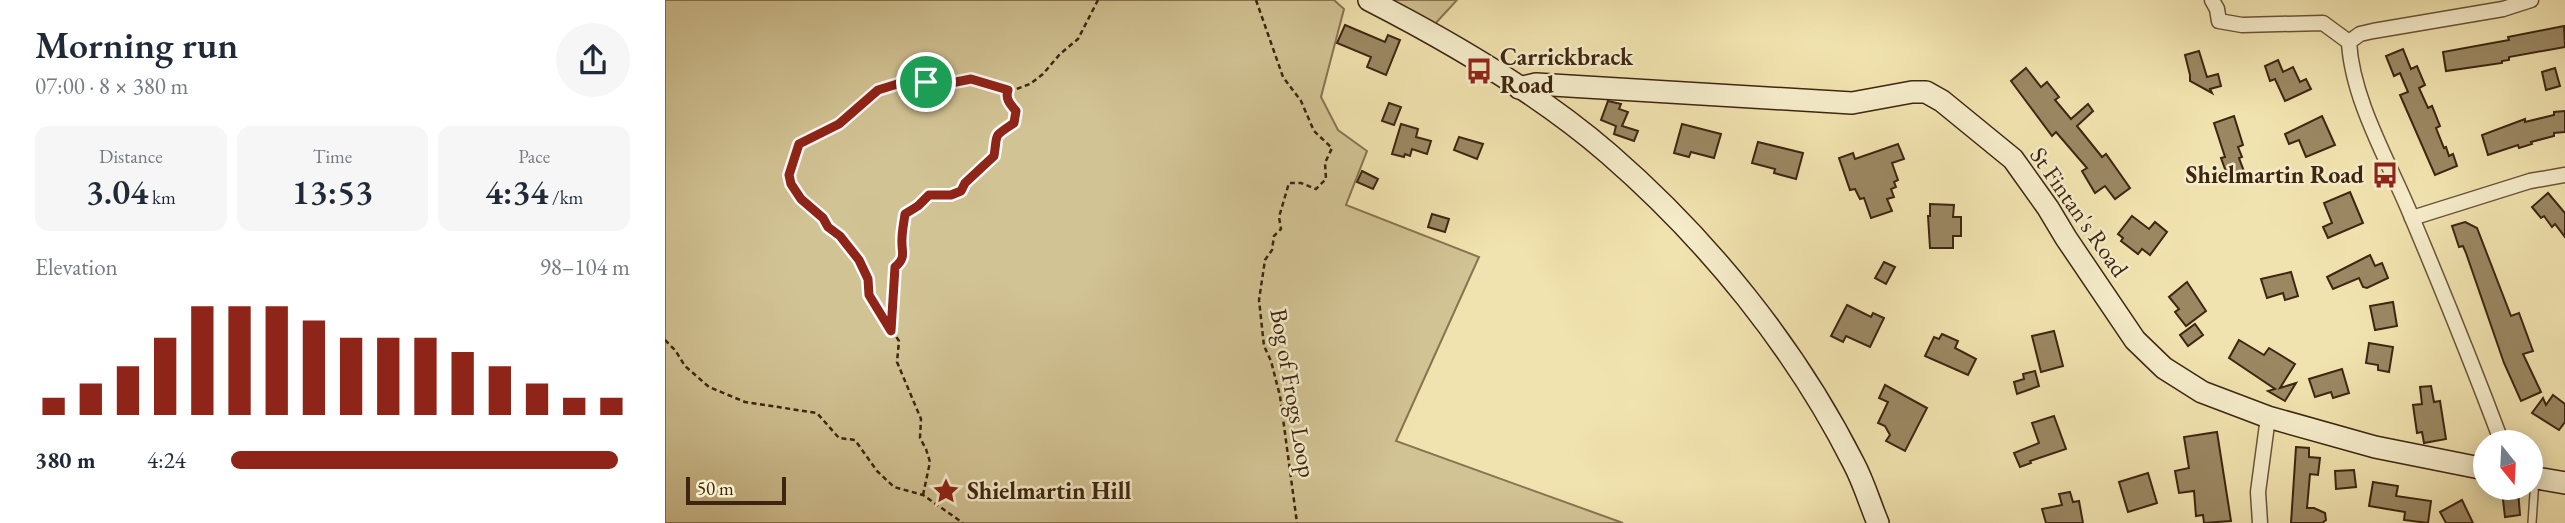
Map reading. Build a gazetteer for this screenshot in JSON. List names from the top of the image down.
{
  "streets": {
    "street": ["St Fintan's Road"],
    "path": ["Bog of Frogs Loop"]
  },
  "places": {
    "bus stop": ["Carrickbrack Road", "Shielmartin Road"],
    "place": ["Shielmartin Hill"]
  },
  "scale_bar": "50 m",
  "north": "bottom",
  "page": {
    "heading": ["Morning run", "07:00 · 8 × 380 m"],
    "stats": [
      ["Distance", "3.04 km"],
      ["Time", "13:53"],
      ["Pace", "4:34 /km"]
    ],
    "chart": ["Elevation", "98–104 m"],
    "list": [
      {
        "name": "380 m",
        "note": "4:24"
      }
    ],
    "scale": "50 m"
  }
}
